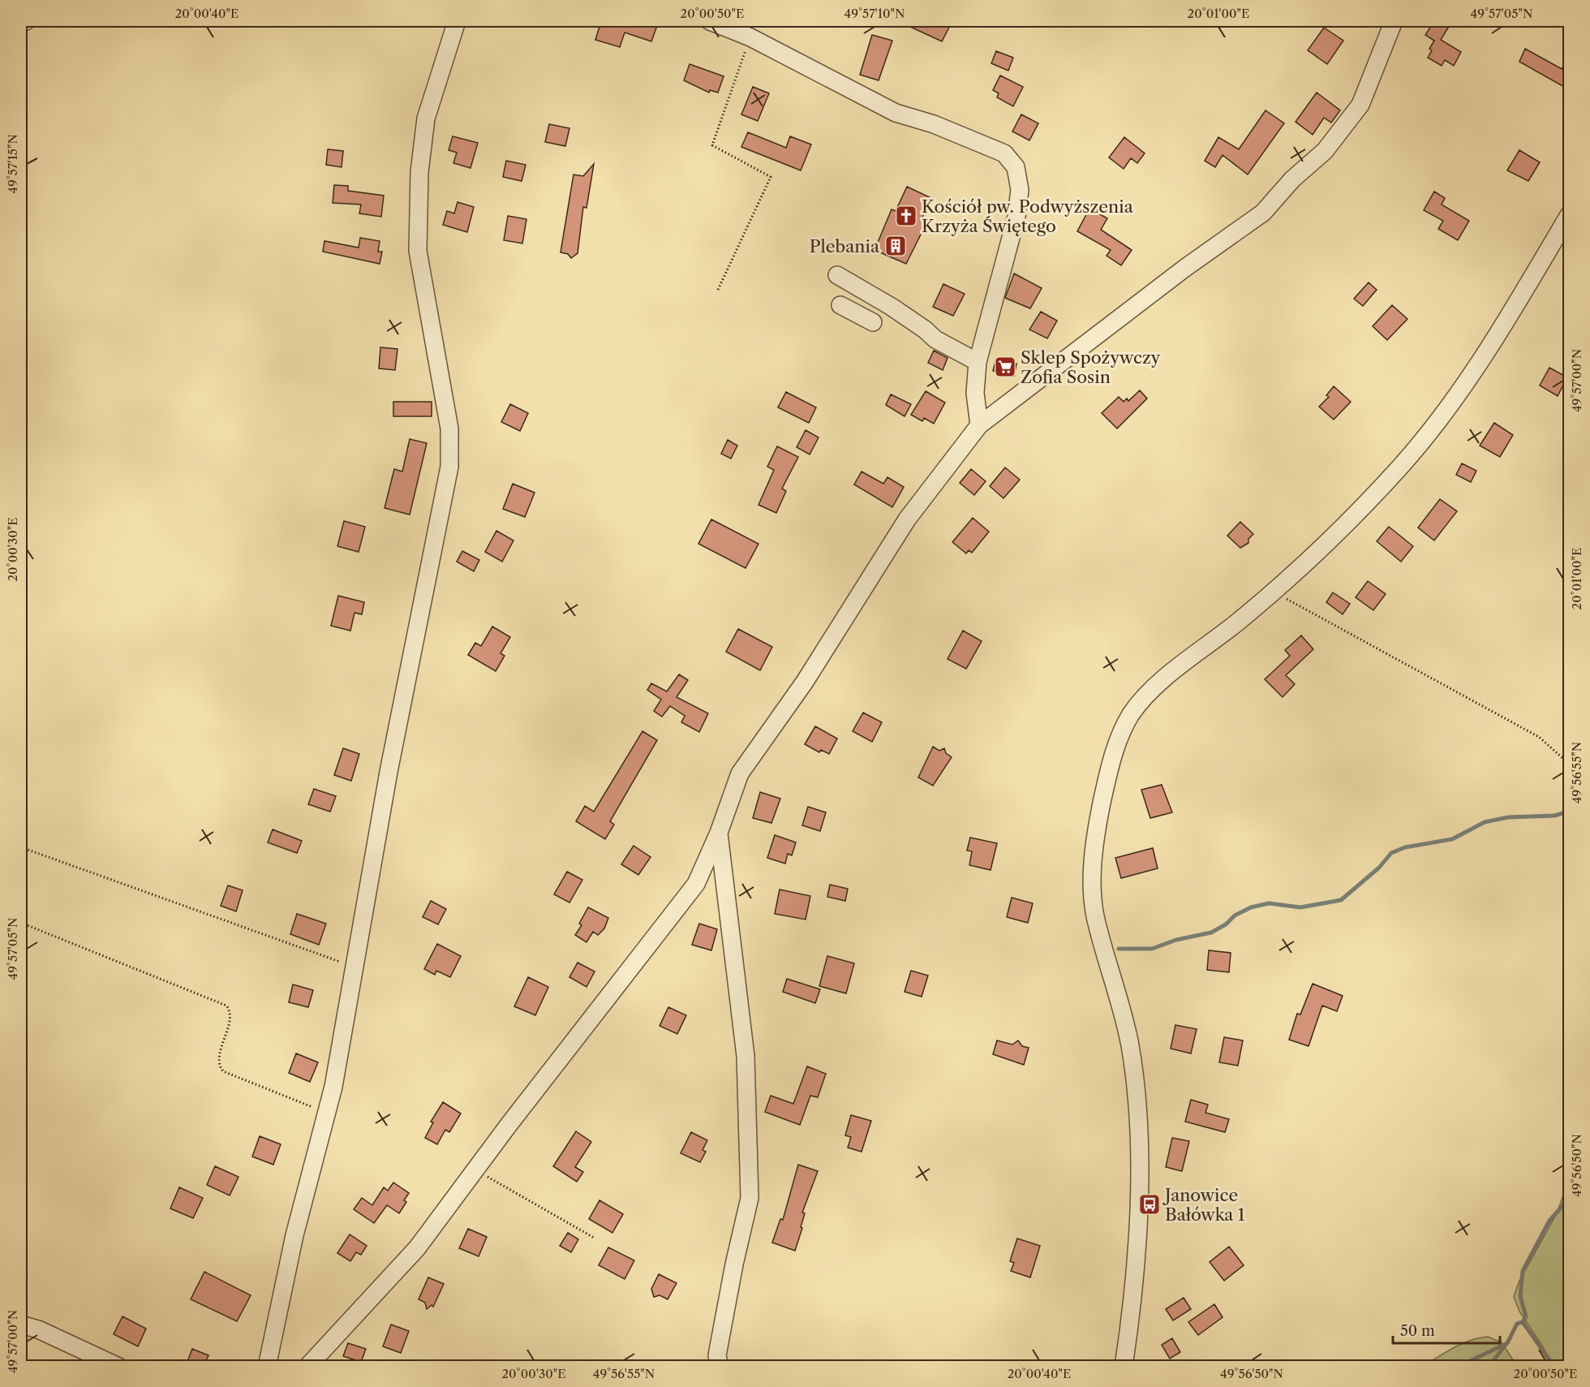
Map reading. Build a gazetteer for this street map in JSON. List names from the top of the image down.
{
  "places": {
    "church": ["Kościół pw. Podwyższenia Krzyża Świętego"],
    "building": ["Plebania"],
    "supermarket": ["Sklep Spożywczy Zofia Sosin"],
    "bus stop": ["Janowice Bałówka 1"]
  },
  "scale_bar": "50 m",
  "coordinates": [
    "20°00'40\"E",
    "20°00'50\"E",
    "49°57'10\"N",
    "20°01'00\"E",
    "49°57'05\"N",
    "49°57'15\"N",
    "49°57'00\"N",
    "20°00'30\"E",
    "49°56'55\"N",
    "49°56'50\"N"
  ]
}
